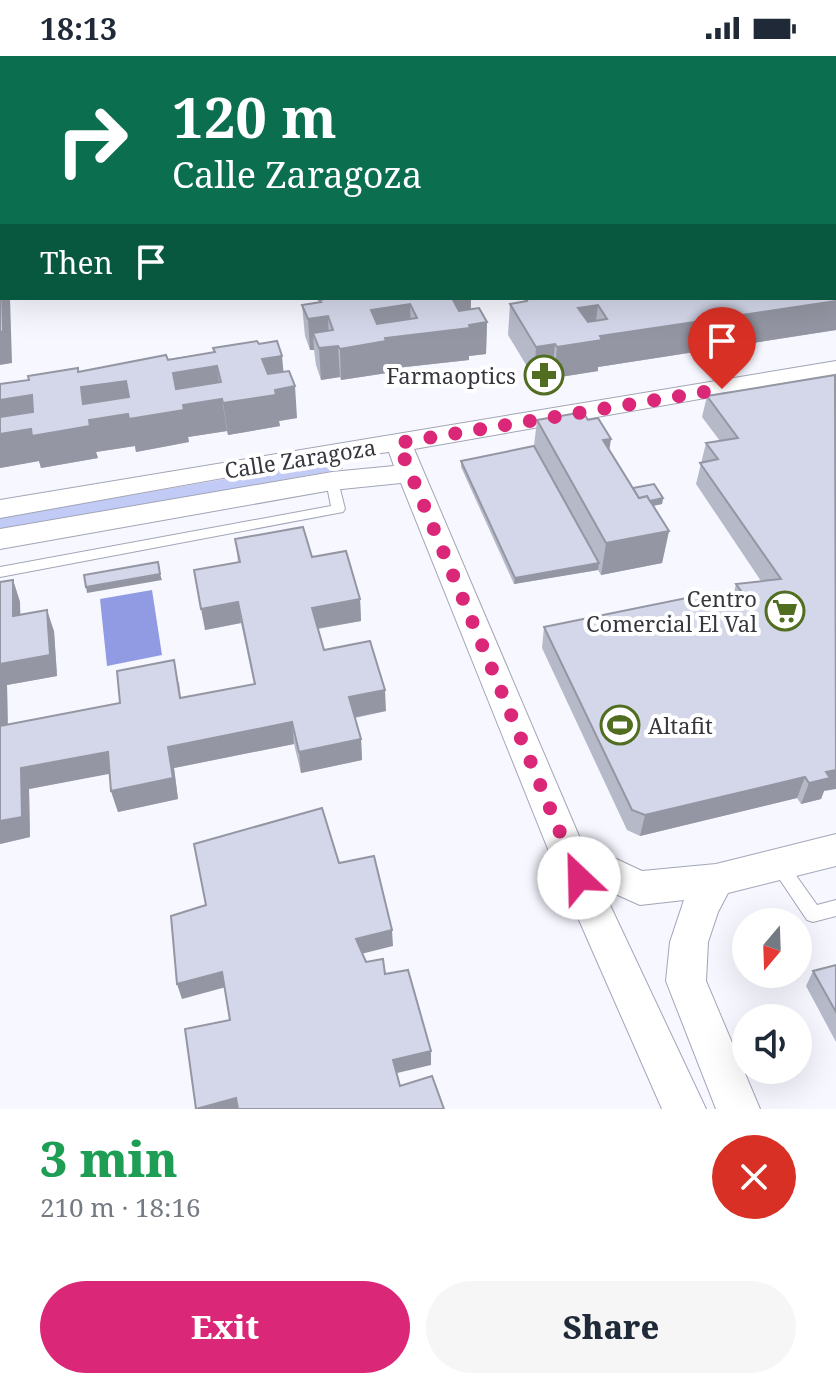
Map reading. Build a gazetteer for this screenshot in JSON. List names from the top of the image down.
{
  "streets": {
    "street": ["Calle Zaragoza"]
  },
  "places": {
    "pharmacy": ["Farmaoptics"],
    "supermarket": ["Centro Comercial El Val"],
    "sports": ["Altafit"]
  },
  "north": "bottom",
  "page": {
    "status": "18:13",
    "turn": ["120 m", "Calle Zaragoza"],
    "then": "Then",
    "heading": ["3 min", "210 m · 18:16"],
    "buttons": ["Exit", "Share"]
  }
}
